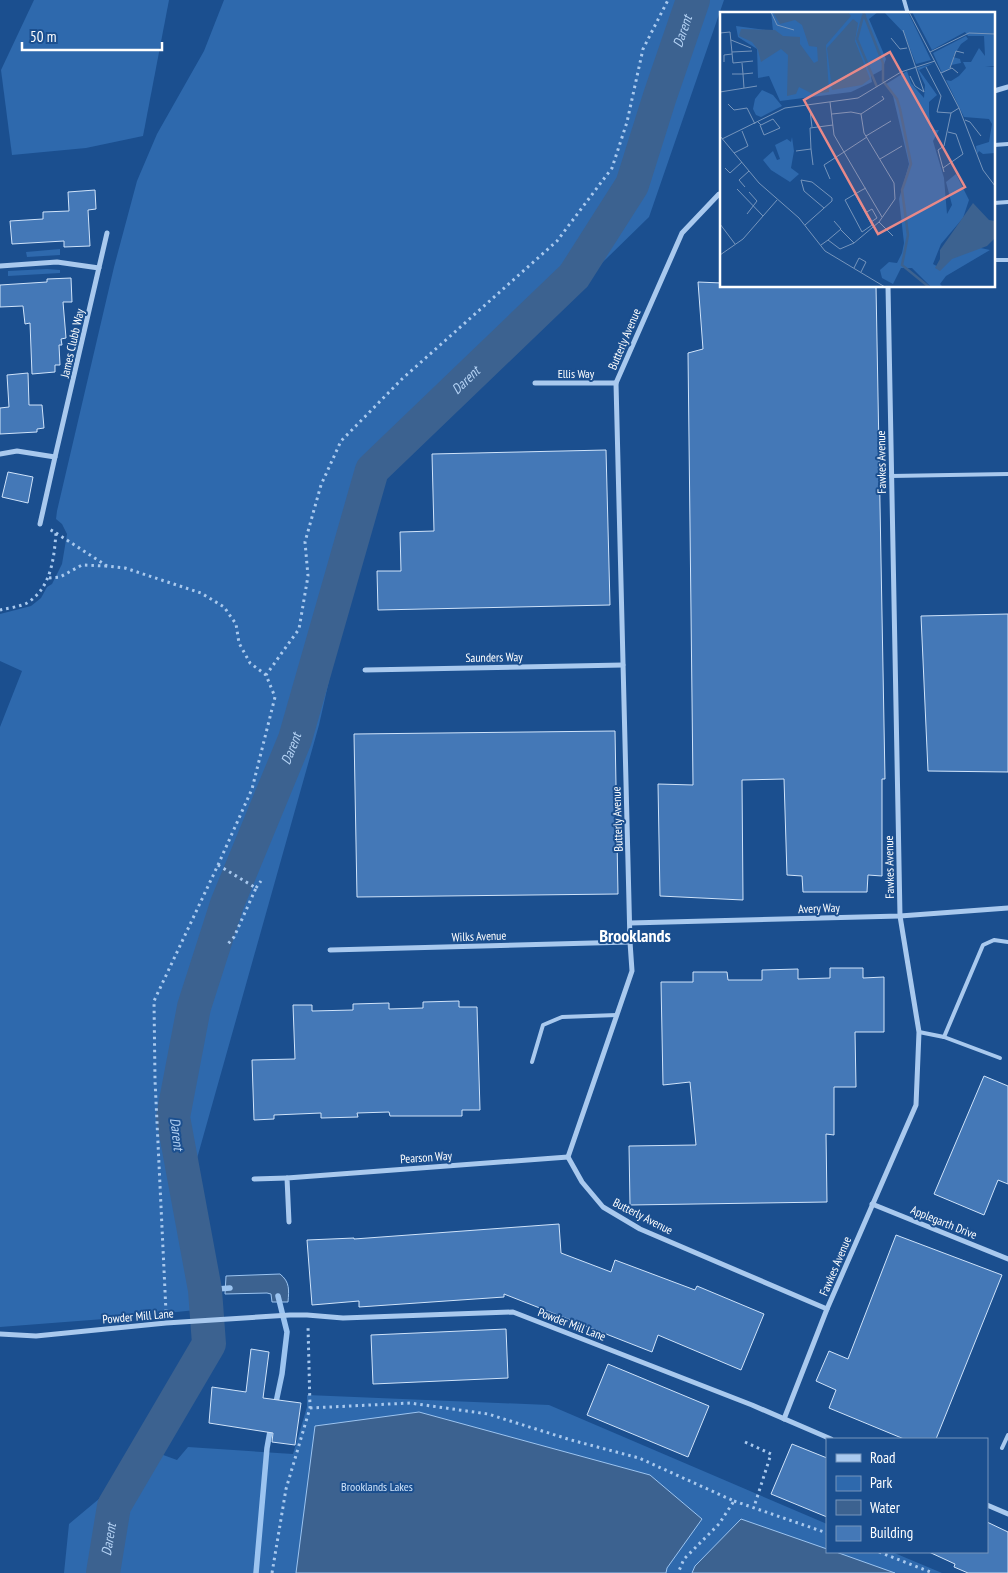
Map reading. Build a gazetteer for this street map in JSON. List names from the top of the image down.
{
  "streets": {
    "street": [
      "Butterly Avenue",
      "James Clubb Way",
      "Ellis Way",
      "Fawkes Avenue",
      "Saunders Way",
      "Avery Way",
      "Wilks Avenue",
      "Pearson Way",
      "Applegarth Drive",
      "Powder Mill Lane"
    ]
  },
  "crossings": [
    ["Butterly Avenue", "Ellis Way"],
    ["Butterly Avenue", "Fawkes Avenue"],
    ["Butterly Avenue", "Saunders Way"],
    ["Butterly Avenue", "Avery Way"],
    ["Butterly Avenue", "Wilks Avenue"],
    ["Butterly Avenue", "Pearson Way"],
    ["Fawkes Avenue", "Avery Way"],
    ["Fawkes Avenue", "Applegarth Drive"],
    ["Fawkes Avenue", "Powder Mill Lane"]
  ],
  "districts": ["Brooklands"],
  "water": ["Darent"],
  "parks": ["Brooklands Lakes"],
  "legend": [
    "Road",
    "Park",
    "Water",
    "Building"
  ],
  "scale_bar": "50 m"
}
